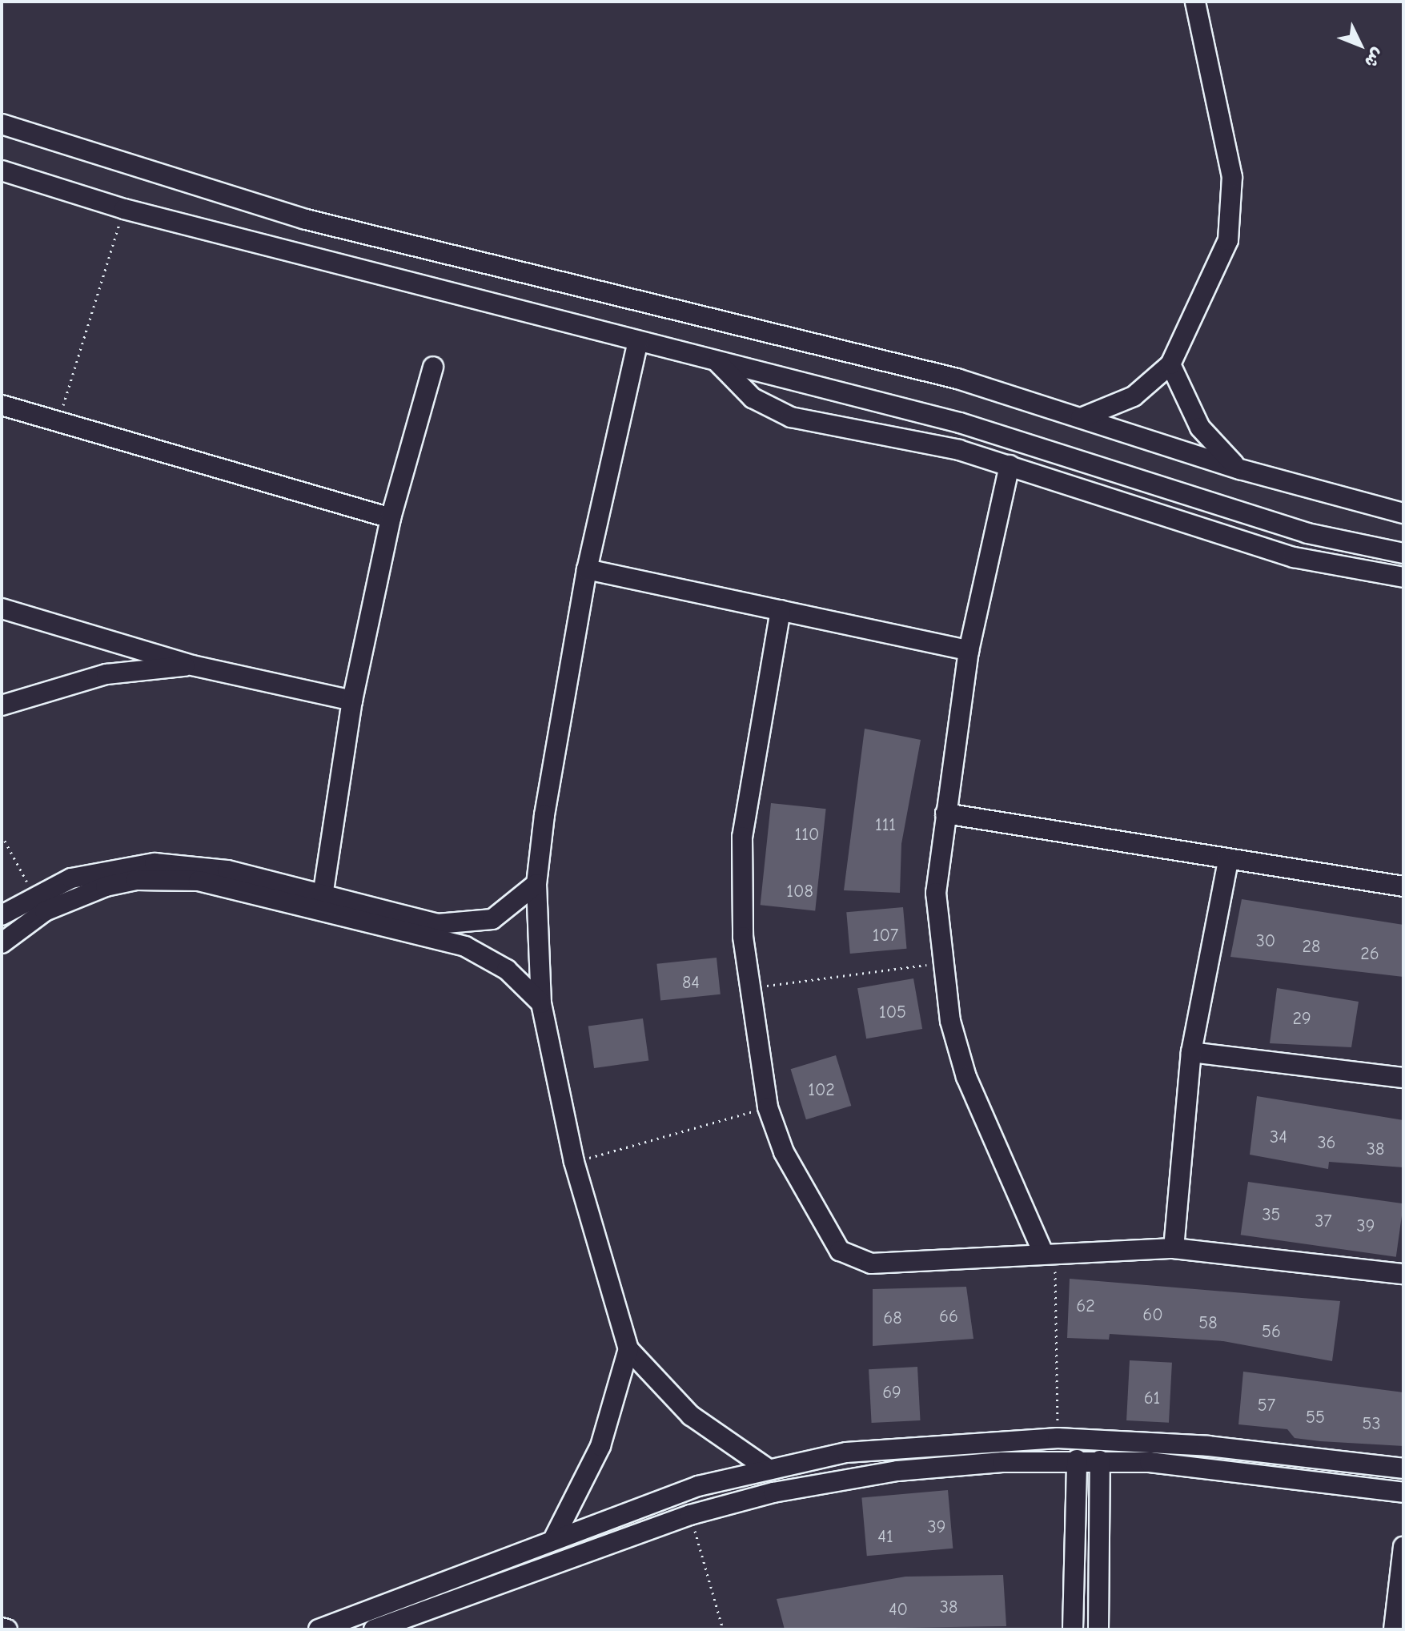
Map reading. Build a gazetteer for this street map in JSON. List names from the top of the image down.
{
  "house_numbers": [
    "111",
    "110",
    "108",
    "107",
    "30",
    "28",
    "26",
    "84",
    "105",
    "29",
    "102",
    "34",
    "36",
    "38",
    "35",
    "37",
    "39",
    "62",
    "60",
    "66",
    "68",
    "58",
    "56",
    "69",
    "61",
    "57",
    "55",
    "53",
    "39",
    "41",
    "38",
    "40"
  ],
  "north": "bottom right"
}
